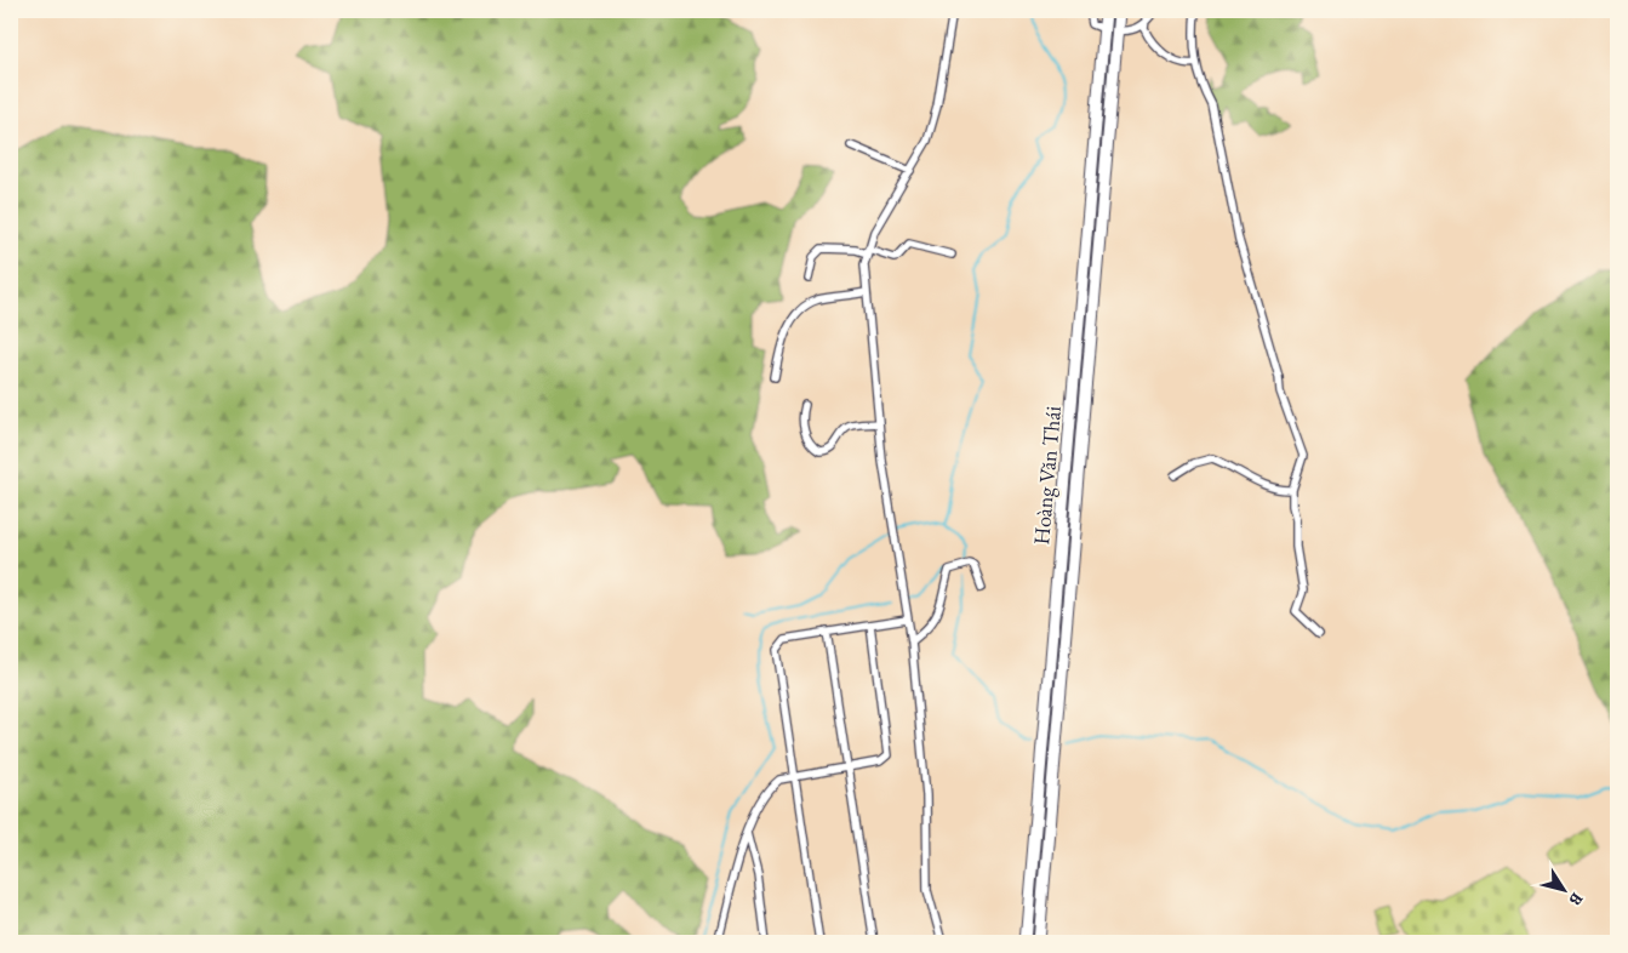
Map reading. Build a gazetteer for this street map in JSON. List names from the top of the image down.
{
  "streets": {
    "main road": ["Hoàng Văn Thái"]
  },
  "north": "bottom right"
}
